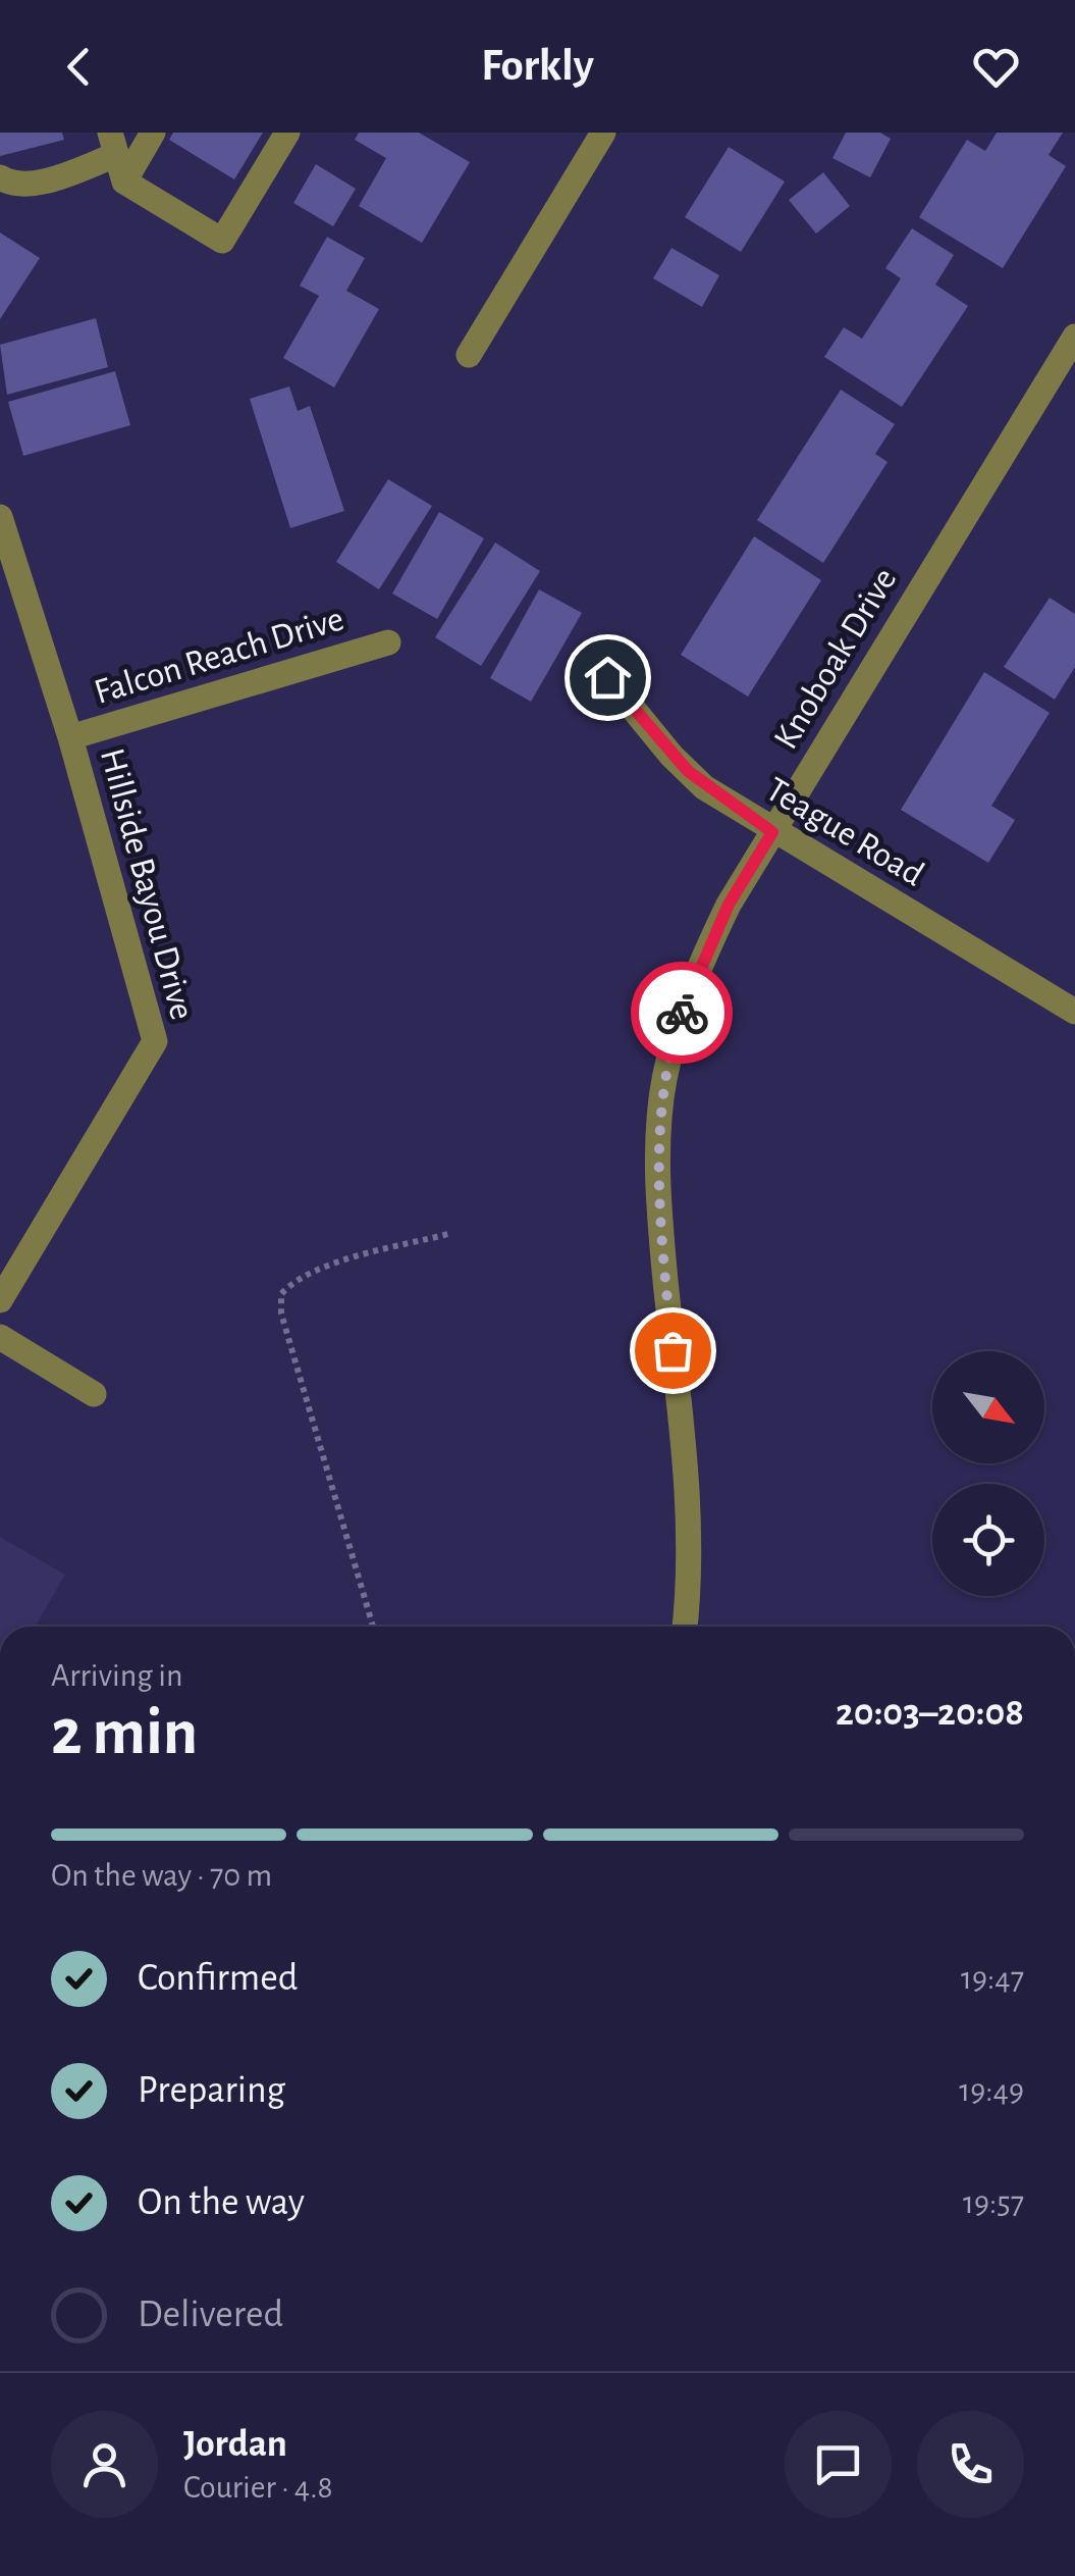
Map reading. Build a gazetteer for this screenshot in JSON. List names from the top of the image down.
{
  "streets": {
    "street": [
      "Falcon Reach Drive",
      "Knoboak Drive",
      "Teague Road",
      "Hillside Bayou Drive"
    ]
  },
  "crossings": [
    ["Falcon Reach Drive", "Hillside Bayou Drive"],
    ["Knoboak Drive", "Teague Road"]
  ],
  "north": "bottom right",
  "page": {
    "header": "Forkly",
    "heading": ["2 min", "Arriving in", "20:03–20:08"],
    "panel": ["Jordan", "Courier · 4.8"],
    "bar": "On the way · 70 m",
    "list": [
      ["Confirmed", "19:47"],
      ["Preparing", "19:49"],
      ["On the way", "19:57"],
      "Delivered"
    ]
  }
}
